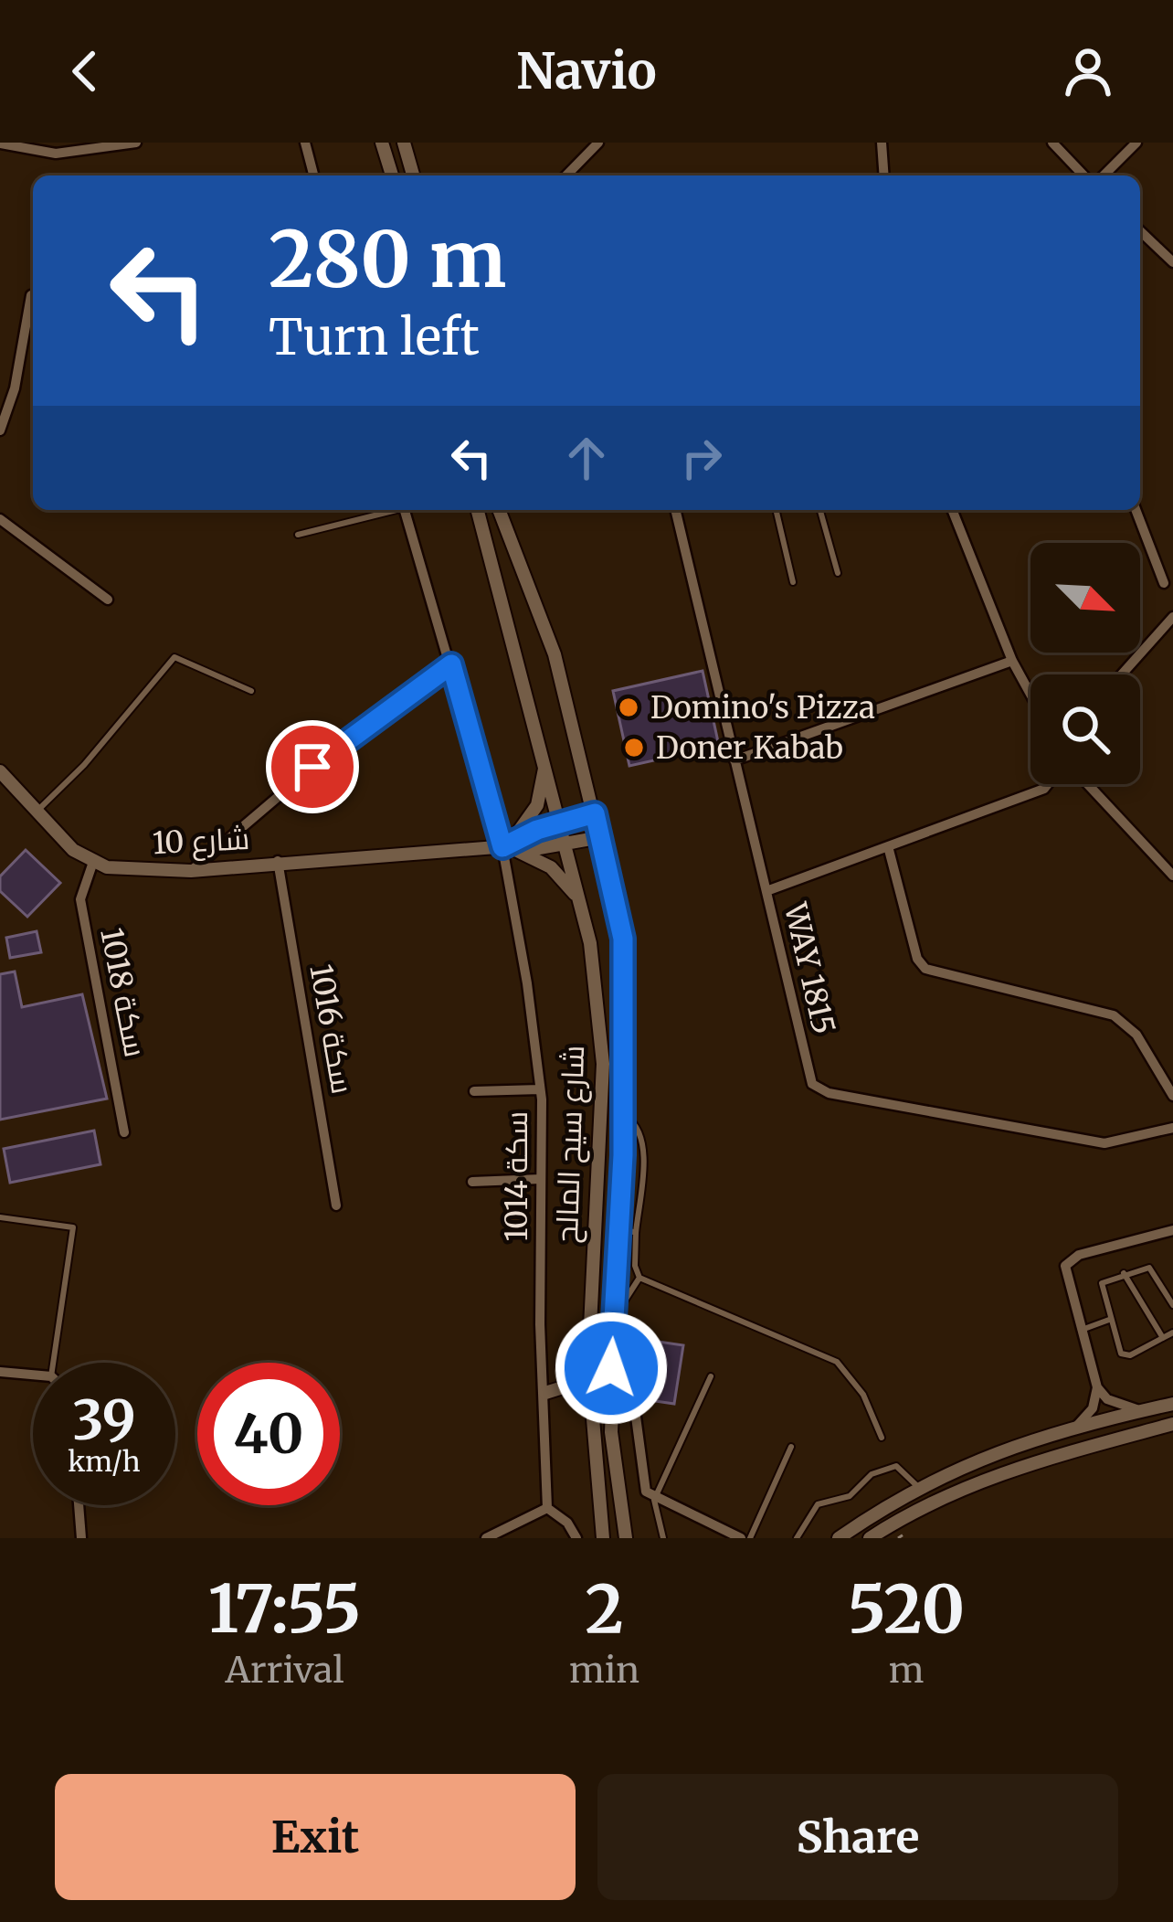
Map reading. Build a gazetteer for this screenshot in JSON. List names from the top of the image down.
{
  "streets": {
    "street": [
      "شارع 10",
      "WAY 1815",
      "سكة 1018",
      "سكة 1016",
      "شارع سيح المالح",
      "سكة 1014"
    ]
  },
  "crossings": [
    ["شارع 10", "سكة 1018"],
    ["شارع 10", "سكة 1016"],
    ["شارع 10", "سكة 1014"]
  ],
  "places": ["Domino's Pizza", "Doner Kabab"],
  "north": "bottom right",
  "page": {
    "header": "Navio",
    "turn": ["280 m", "Turn left"],
    "speed": "39 km/h",
    "limit": "40",
    "eta": [
      "17:55",
      "Arrival",
      "2",
      "min",
      "520",
      "m"
    ],
    "buttons": ["Exit", "Share"]
  }
}
